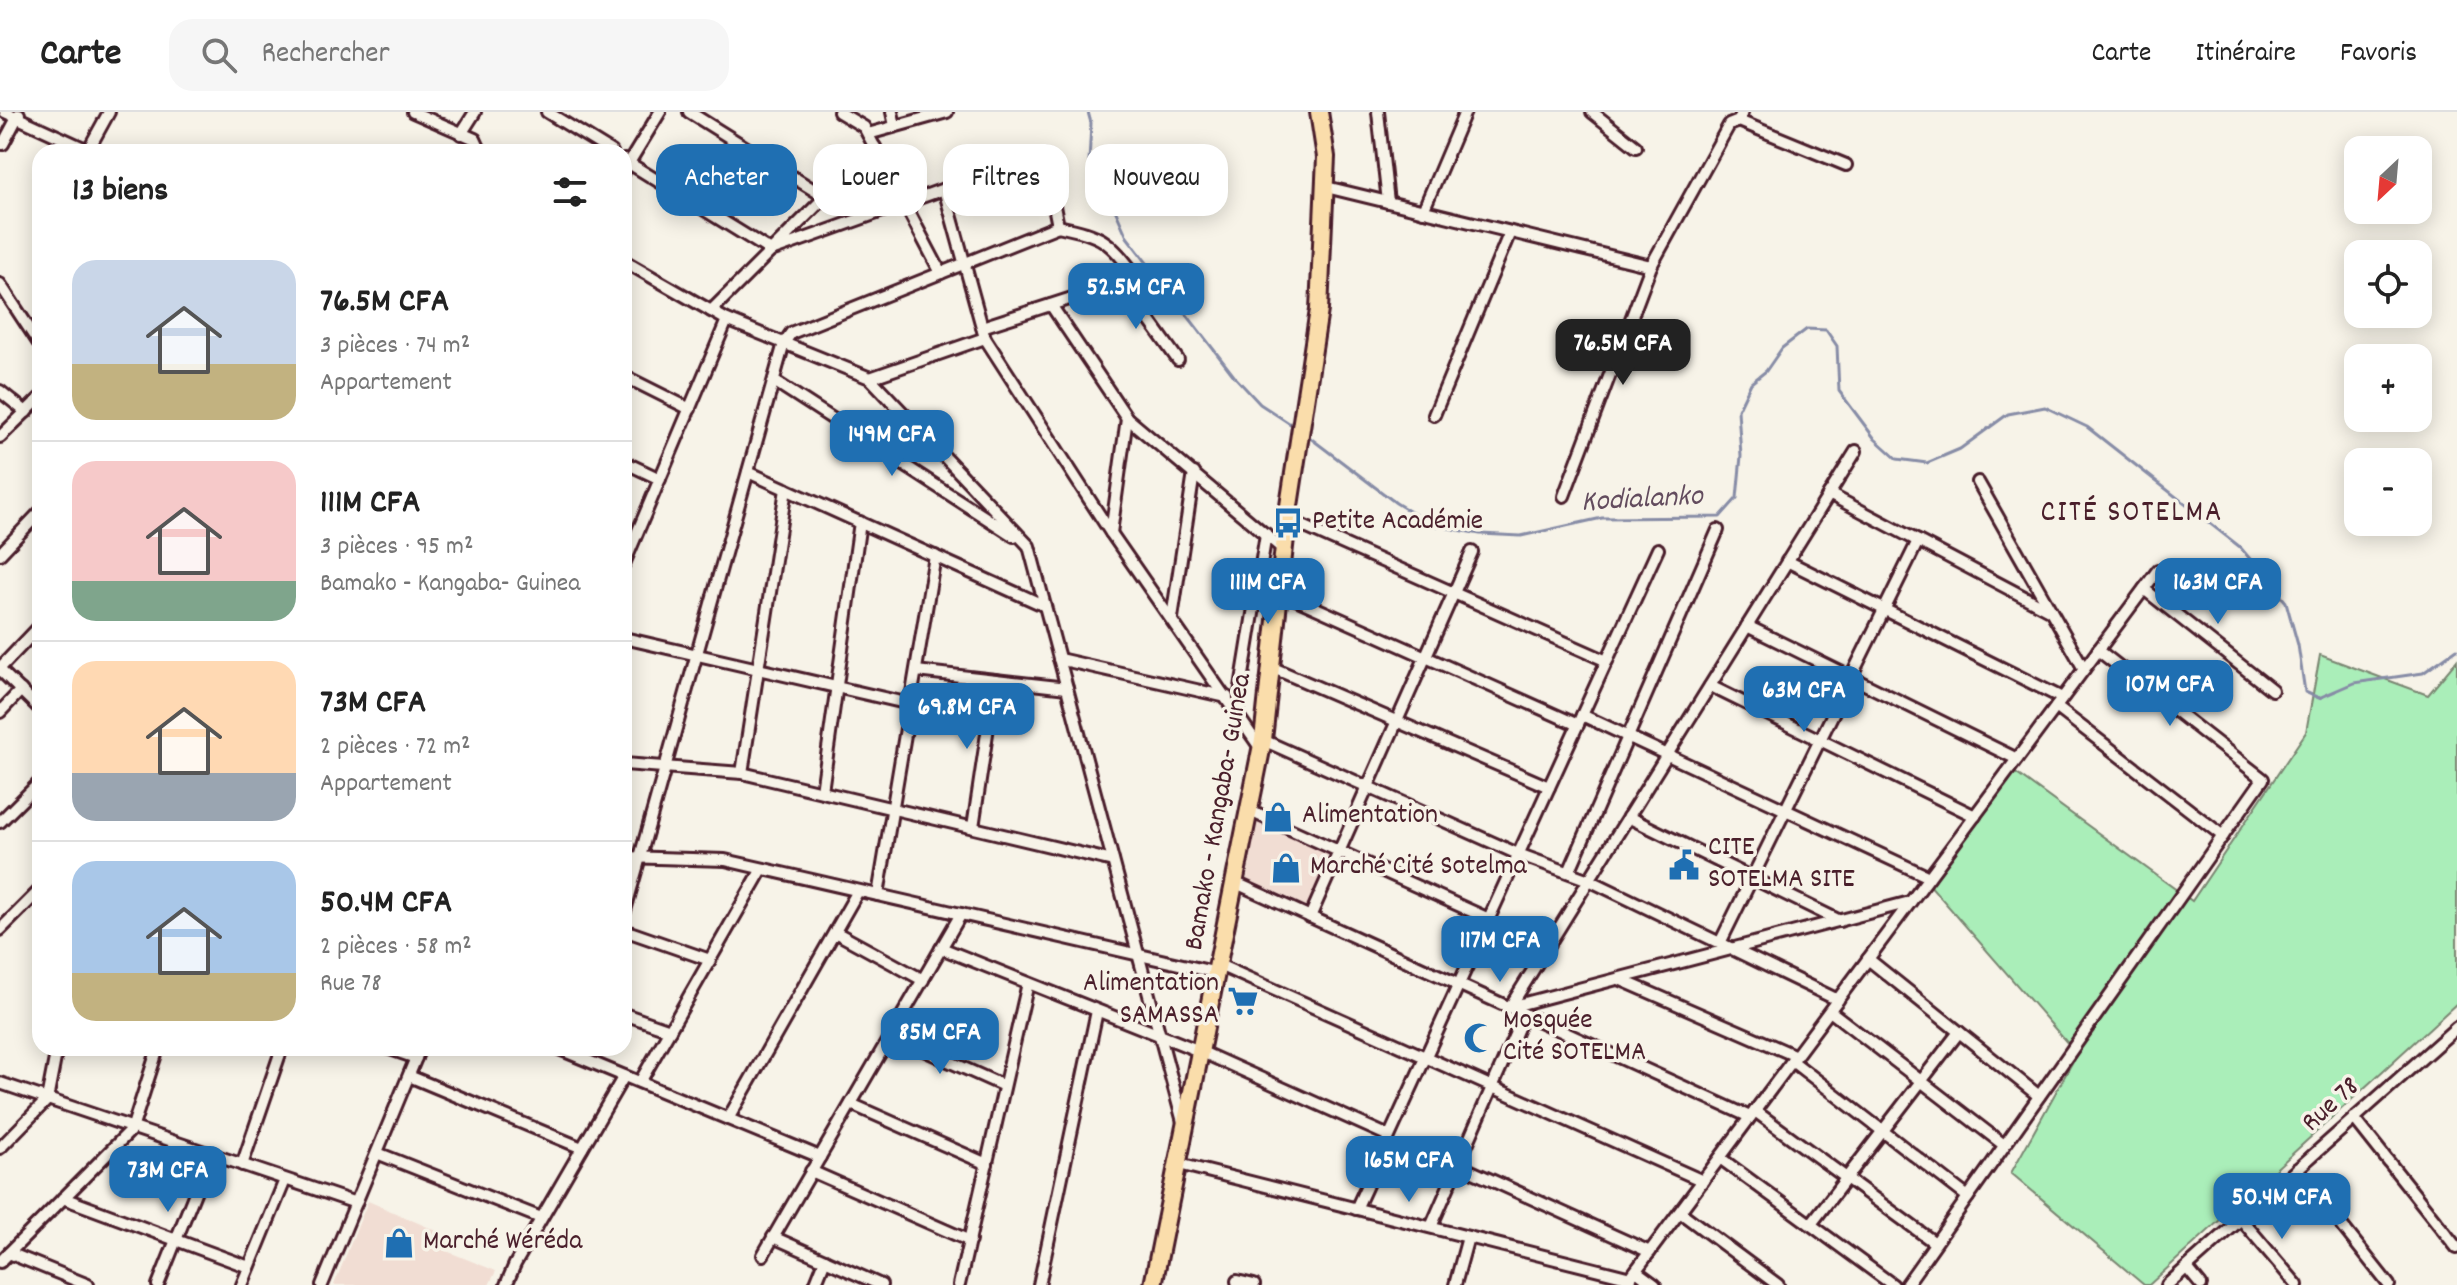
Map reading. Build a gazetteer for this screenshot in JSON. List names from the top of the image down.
{
  "streets": {
    "main road": ["Bamako - Kangaba- Guinea"],
    "street": ["Rue 78"]
  },
  "districts": ["CITÉ SOTELMA"],
  "water": ["Kodialanko"],
  "places": {
    "bus stop": ["Petite Académie"],
    "shop": ["Alimentation", "Marché Cité Sotelma", "Marché Wéréda"],
    "public building": ["CITE SOTELMA SITE"],
    "supermarket": ["Alimentation SAMASSA"],
    "mosque": ["Mosquée Cité SOTELMA"]
  },
  "north": "bottom left",
  "page": {
    "header": "Carte",
    "search": "Rechercher",
    "nav": ["Carte", "Itinéraire", "Favoris"],
    "map_buttons": ["+", "−"],
    "chip": [
      "Acheter",
      "Louer",
      "Filtres",
      "Nouveau"
    ],
    "heading": "13 biens",
    "list": [
      {
        "name": "76.5M CFA",
        "note": "3 pièces · 74 m² · Appartement"
      },
      {
        "name": "111M CFA",
        "note": "3 pièces · 95 m² · Bamako - Kangaba- Guinea"
      },
      {
        "name": "73M CFA",
        "note": "2 pièces · 72 m² · Appartement"
      },
      {
        "name": "50.4M CFA",
        "note": "2 pièces · 58 m² · Rue 78"
      }
    ],
    "price": [
      "52.5M CFA",
      "76.5M CFA",
      "149M CFA",
      "111M CFA",
      "163M CFA",
      "107M CFA",
      "63M CFA",
      "69.8M CFA",
      "117M CFA",
      "85M CFA",
      "165M CFA",
      "73M CFA",
      "50.4M CFA"
    ]
  }
}
